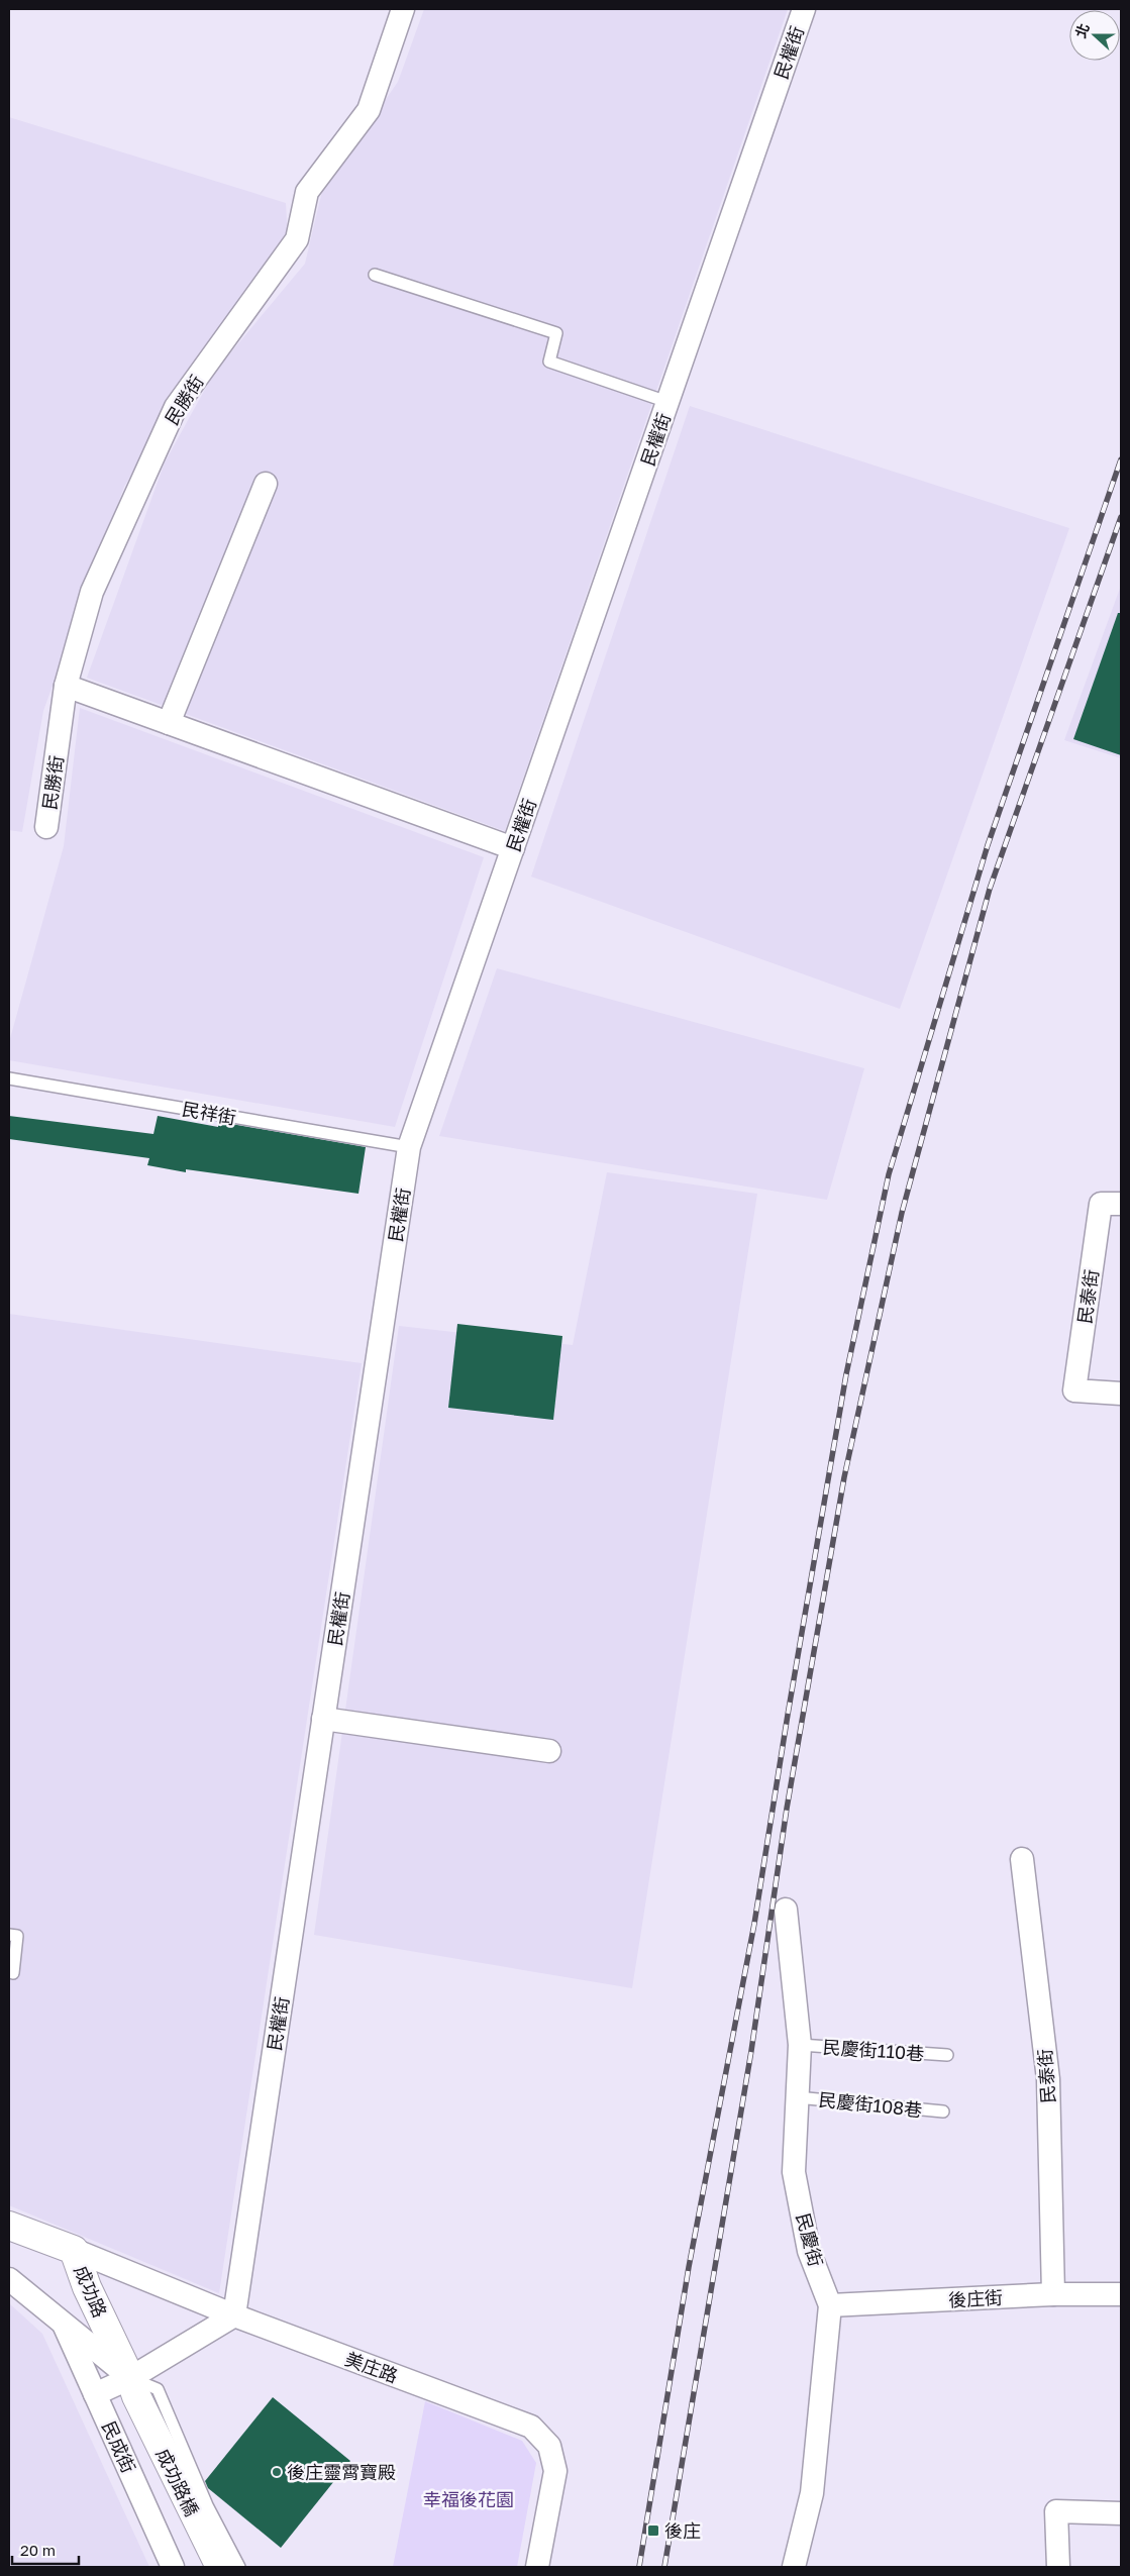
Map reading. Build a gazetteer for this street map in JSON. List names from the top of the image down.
{
  "streets": {
    "street": [
      "民權街",
      "民勝街",
      "民泰街",
      "民慶街",
      "成功路",
      "後庄街",
      "美庄路",
      "民成街",
      "成功路橋"
    ],
    "lane": ["民祥街", "民慶街110巷", "民慶街108巷"]
  },
  "crossings": [
    ["民權街", "民祥街"],
    ["民權街", "美庄路"],
    ["民泰街", "後庄街"],
    ["民慶街110巷", "民慶街"],
    ["民慶街108巷", "民慶街"],
    ["民慶街", "後庄街"],
    ["成功路", "美庄路"],
    ["成功路", "成功路橋"]
  ],
  "parks": ["幸福後花園"],
  "places": {
    "other": ["後庄靈霄寶殿"],
    "transit": ["後庄"]
  },
  "scale_bar": "20 m",
  "north": "left"
}
